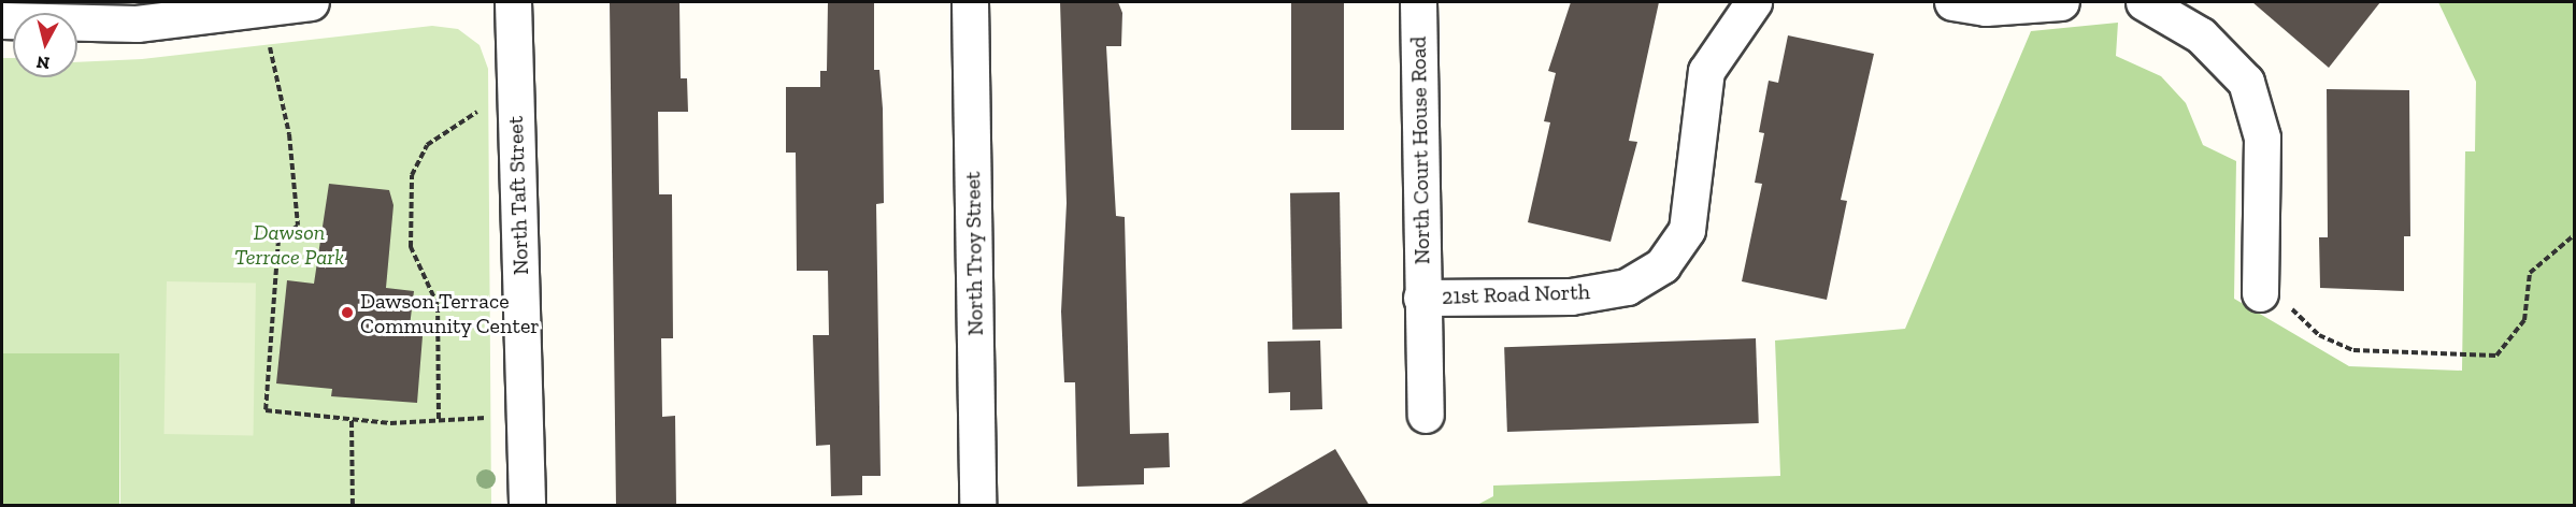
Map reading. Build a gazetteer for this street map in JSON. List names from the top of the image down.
{
  "streets": {
    "street": [
      "North Court House Road",
      "North Taft Street",
      "North Troy Street",
      "21st Road North"
    ]
  },
  "crossings": [
    ["North Court House Road", "21st Road North"]
  ],
  "parks": ["Dawson Terrace Park"],
  "places": ["Dawson Terrace Community Center"],
  "north": "bottom"
}
